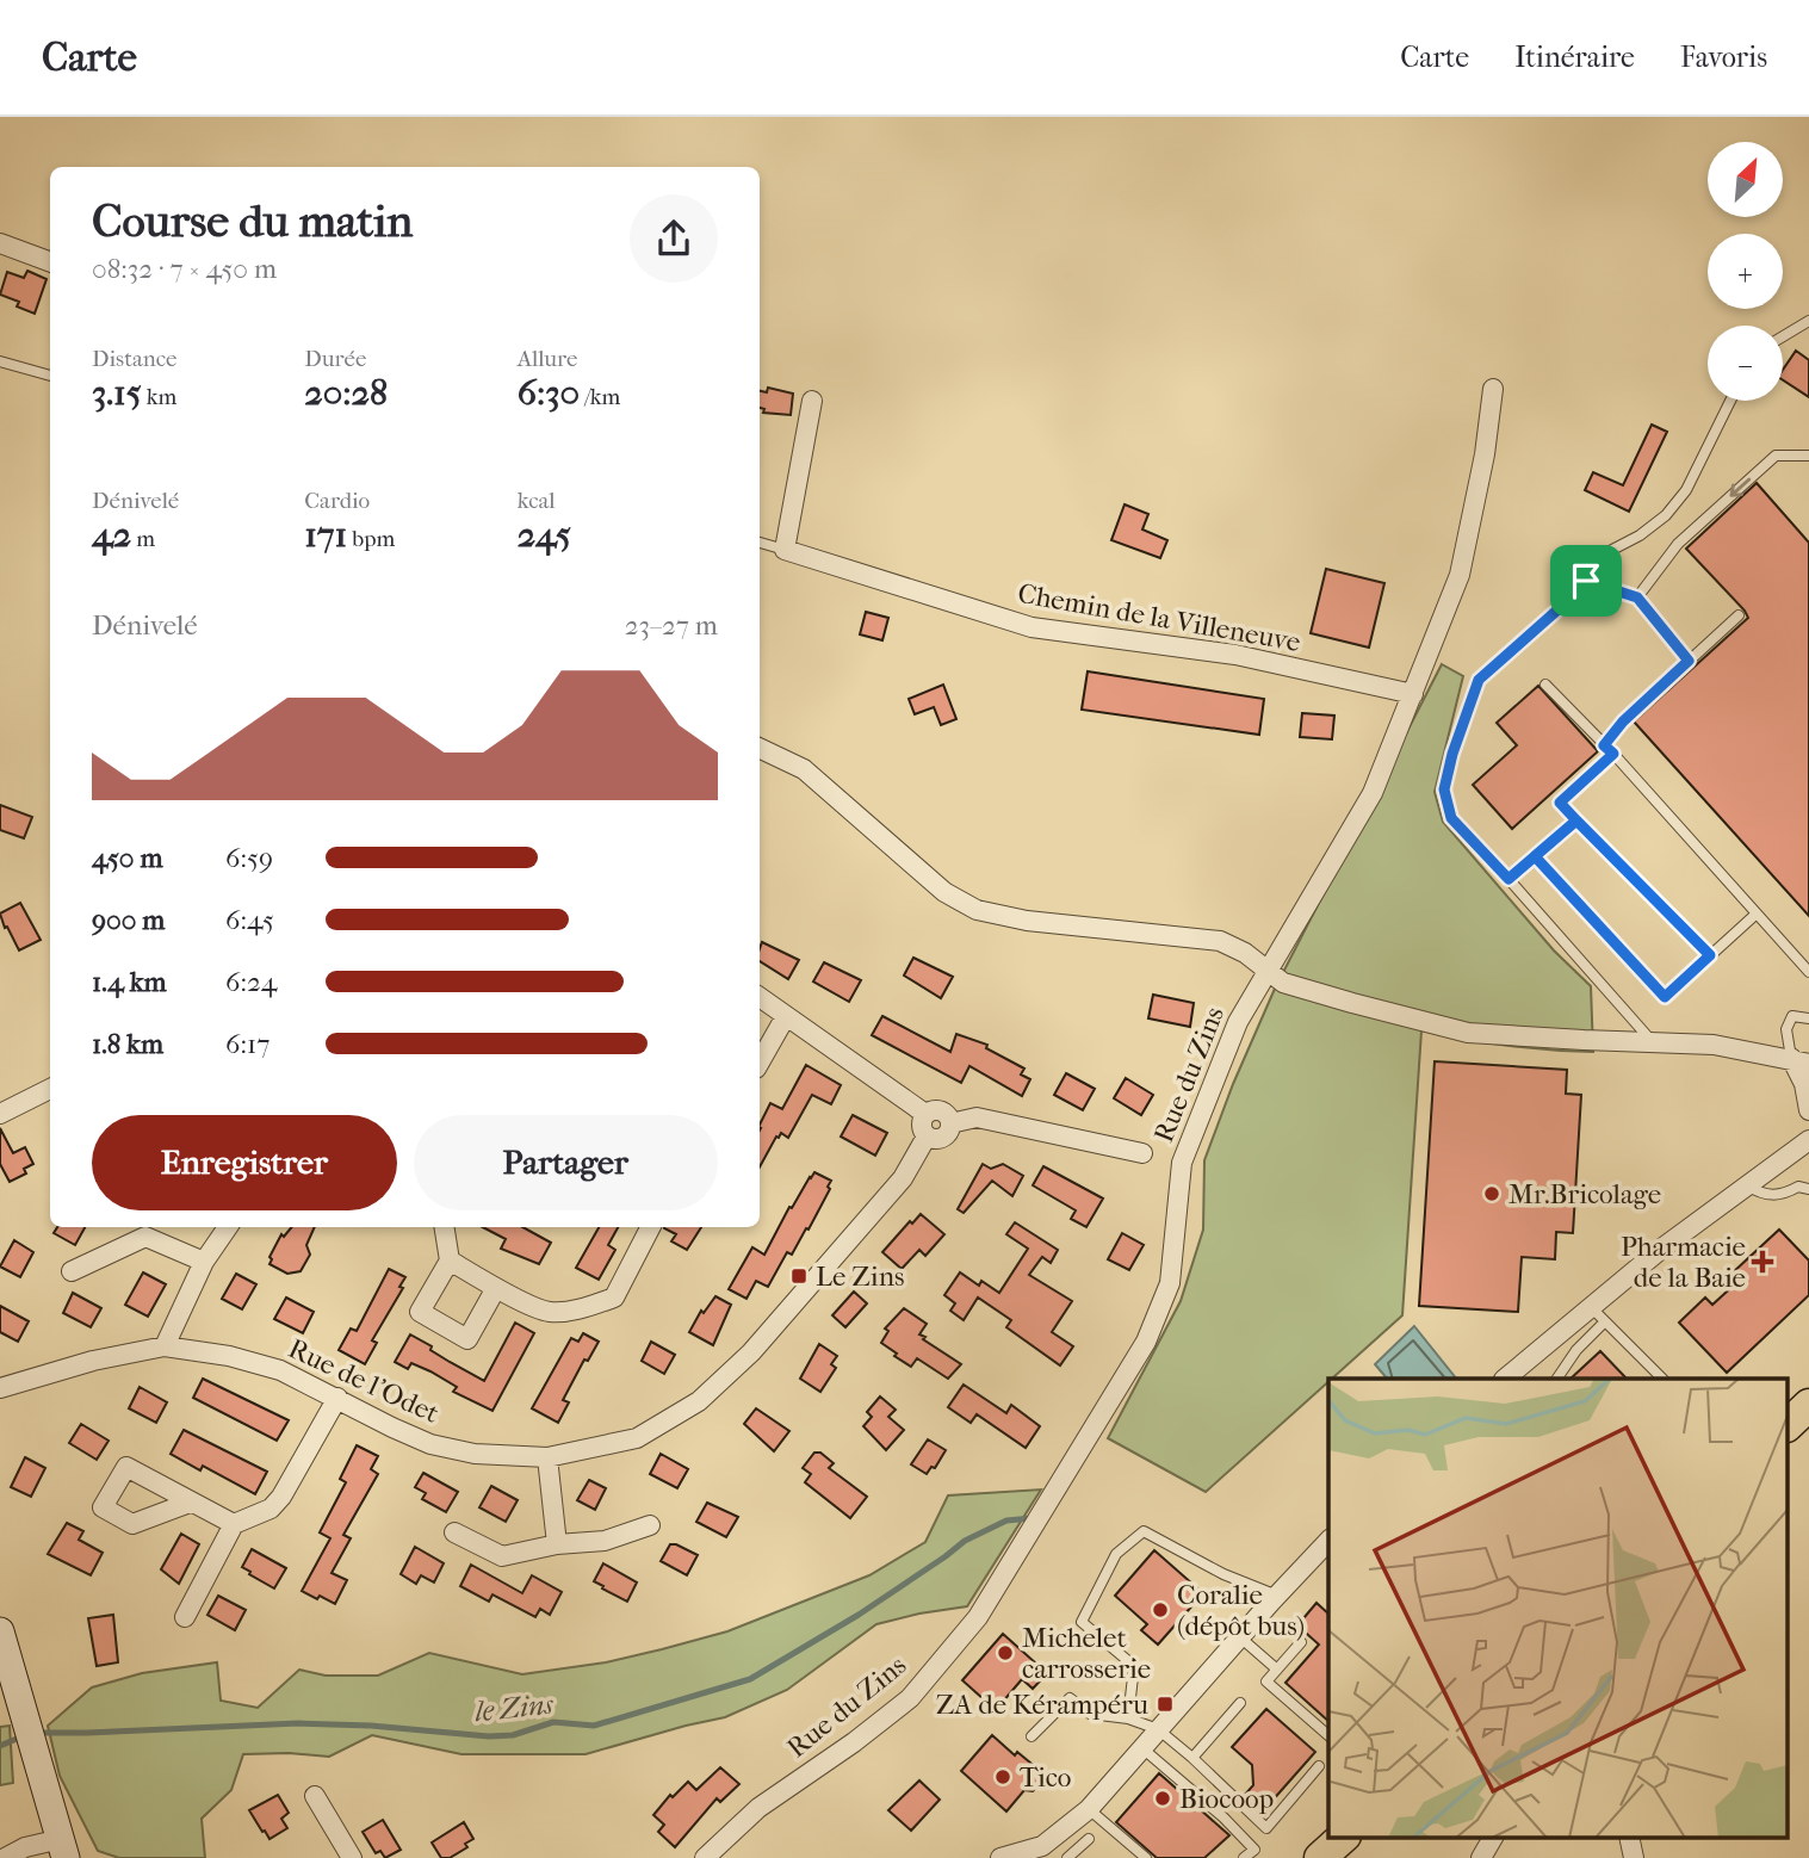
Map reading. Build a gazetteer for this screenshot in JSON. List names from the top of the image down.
{
  "streets": {
    "street": ["Chemin de la Villeneuve", "Rue du Zins", "Rue de l'Odet"]
  },
  "crossings": [
    ["Chemin de la Villeneuve", "Rue du Zins"]
  ],
  "water": ["le Zins"],
  "places": {
    "other": [
      "Mr.Bricolage",
      "Coralie (dépôt bus)",
      "Michelet carrosserie",
      "Tico",
      "Biocoop"
    ],
    "health": ["Pharmacie de la Baie"],
    "transit": ["Le Zins", "ZA de Kérampéru"]
  },
  "north": "top right",
  "page": {
    "header": "Carte",
    "nav": ["Carte", "Itinéraire", "Favoris"],
    "map_buttons": ["+", "−"],
    "heading": ["Course du matin", "08:32 · 7 × 450 m"],
    "stats": [
      ["Distance", "3.15 km"],
      ["Durée", "20:28"],
      ["Allure", "6:30 /km"],
      ["Dénivelé", "42 m"],
      ["Cardio", "171 bpm"],
      ["kcal", "245"]
    ],
    "chart": ["Dénivelé", "23–27 m"],
    "list": [
      {
        "name": "450 m",
        "note": "6:59"
      },
      {
        "name": "900 m",
        "note": "6:45"
      },
      {
        "name": "1.4 km",
        "note": "6:24"
      },
      {
        "name": "1.8 km",
        "note": "6:17"
      }
    ],
    "buttons": ["Enregistrer", "Partager"]
  }
}
